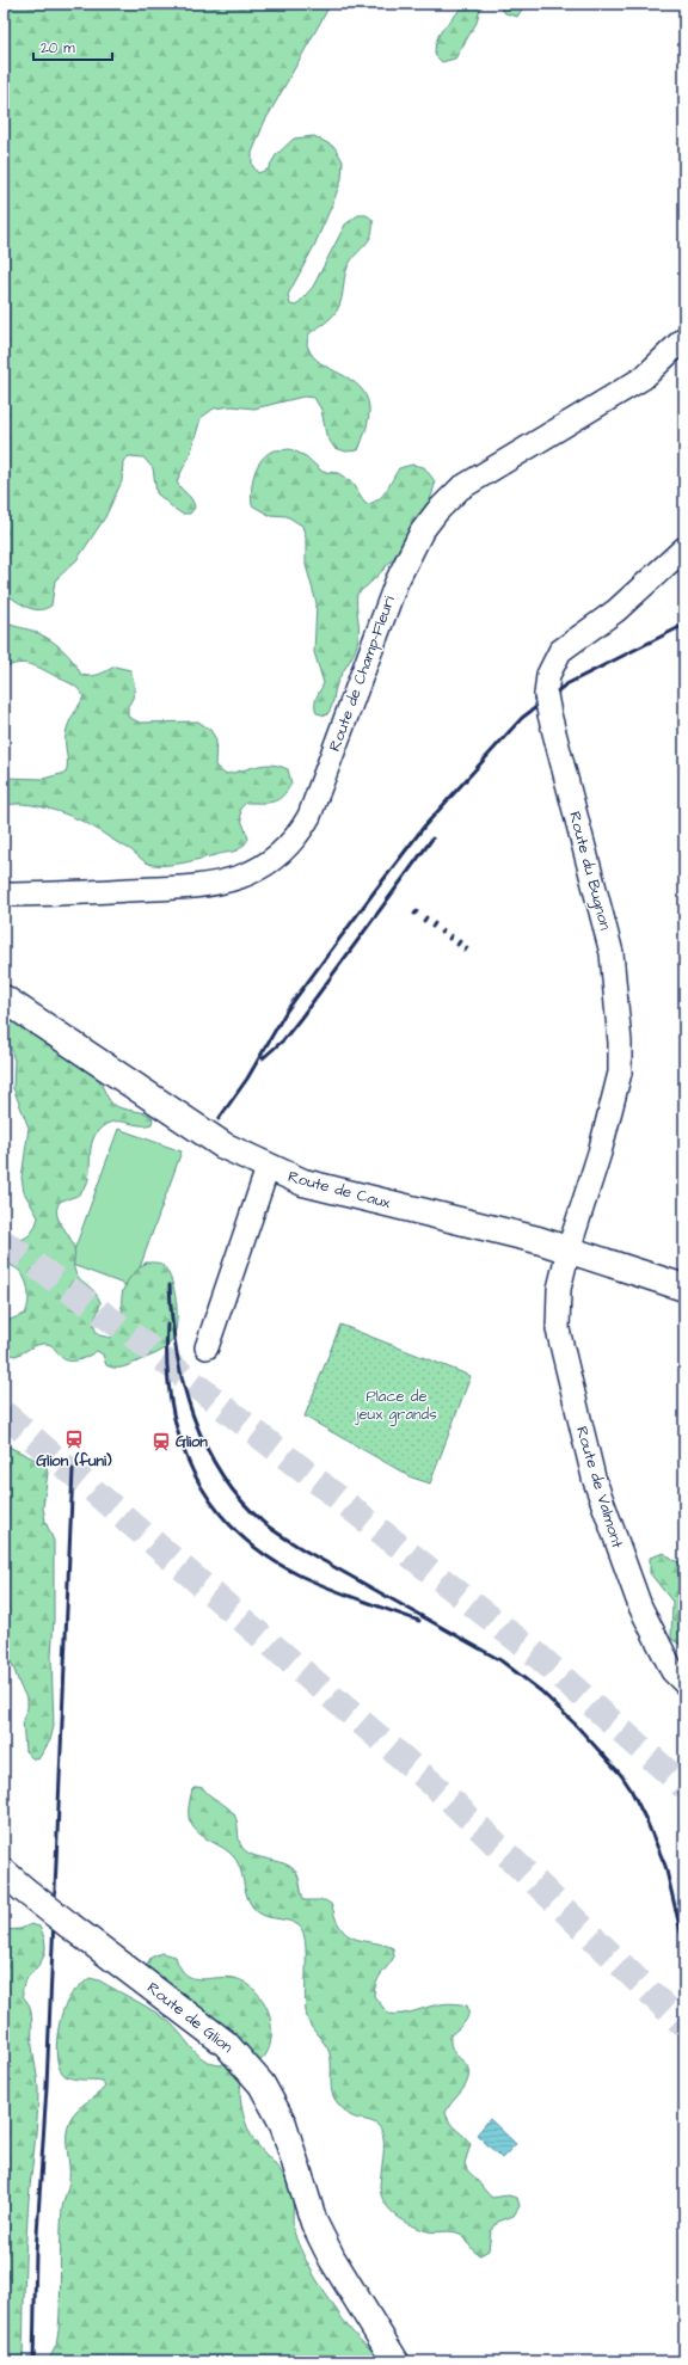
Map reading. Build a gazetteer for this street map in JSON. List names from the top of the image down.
{
  "streets": {
    "street": [
      "Route de Champ-Fleuri",
      "Route du Bugnon",
      "Route de Caux",
      "Route de Valmont",
      "Route de Glion"
    ]
  },
  "crossings": [
    ["Route du Bugnon", "Route de Caux"],
    ["Route du Bugnon", "Route de Valmont"],
    ["Route de Caux", "Route de Valmont"]
  ],
  "parks": ["Place de jeux grands"],
  "places": {
    "station": ["Glion (funi)", "Glion"]
  },
  "scale_bar": "20 m"
}
